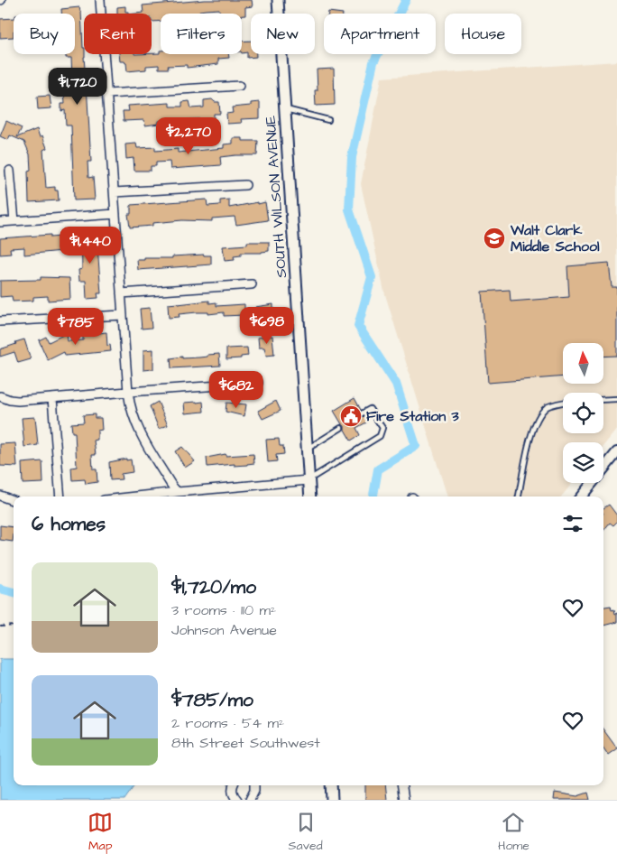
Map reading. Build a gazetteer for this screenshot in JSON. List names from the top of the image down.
{
  "streets": {
    "main road": ["SOUTH WILSON AVENUE"]
  },
  "places": {
    "school or university": ["Walt Clark Middle School"],
    "public building": ["Fire Station 3"]
  },
  "north": "top",
  "page": {
    "chip": [
      "Buy",
      "Rent",
      "Filters",
      "New",
      "Apartment",
      "House"
    ],
    "price": [
      "$1,720",
      "$2,270",
      "$1,440",
      "$698",
      "$785",
      "$682"
    ],
    "heading": "6 homes",
    "list": [
      {
        "name": "$1,720/mo",
        "note": "3 rooms · 110 m² · Johnson Avenue"
      },
      {
        "name": "$785/mo",
        "note": "2 rooms · 54 m² · 8th Street Southwest"
      }
    ],
    "tabs": ["Map", "Saved", "Home"]
  }
}
